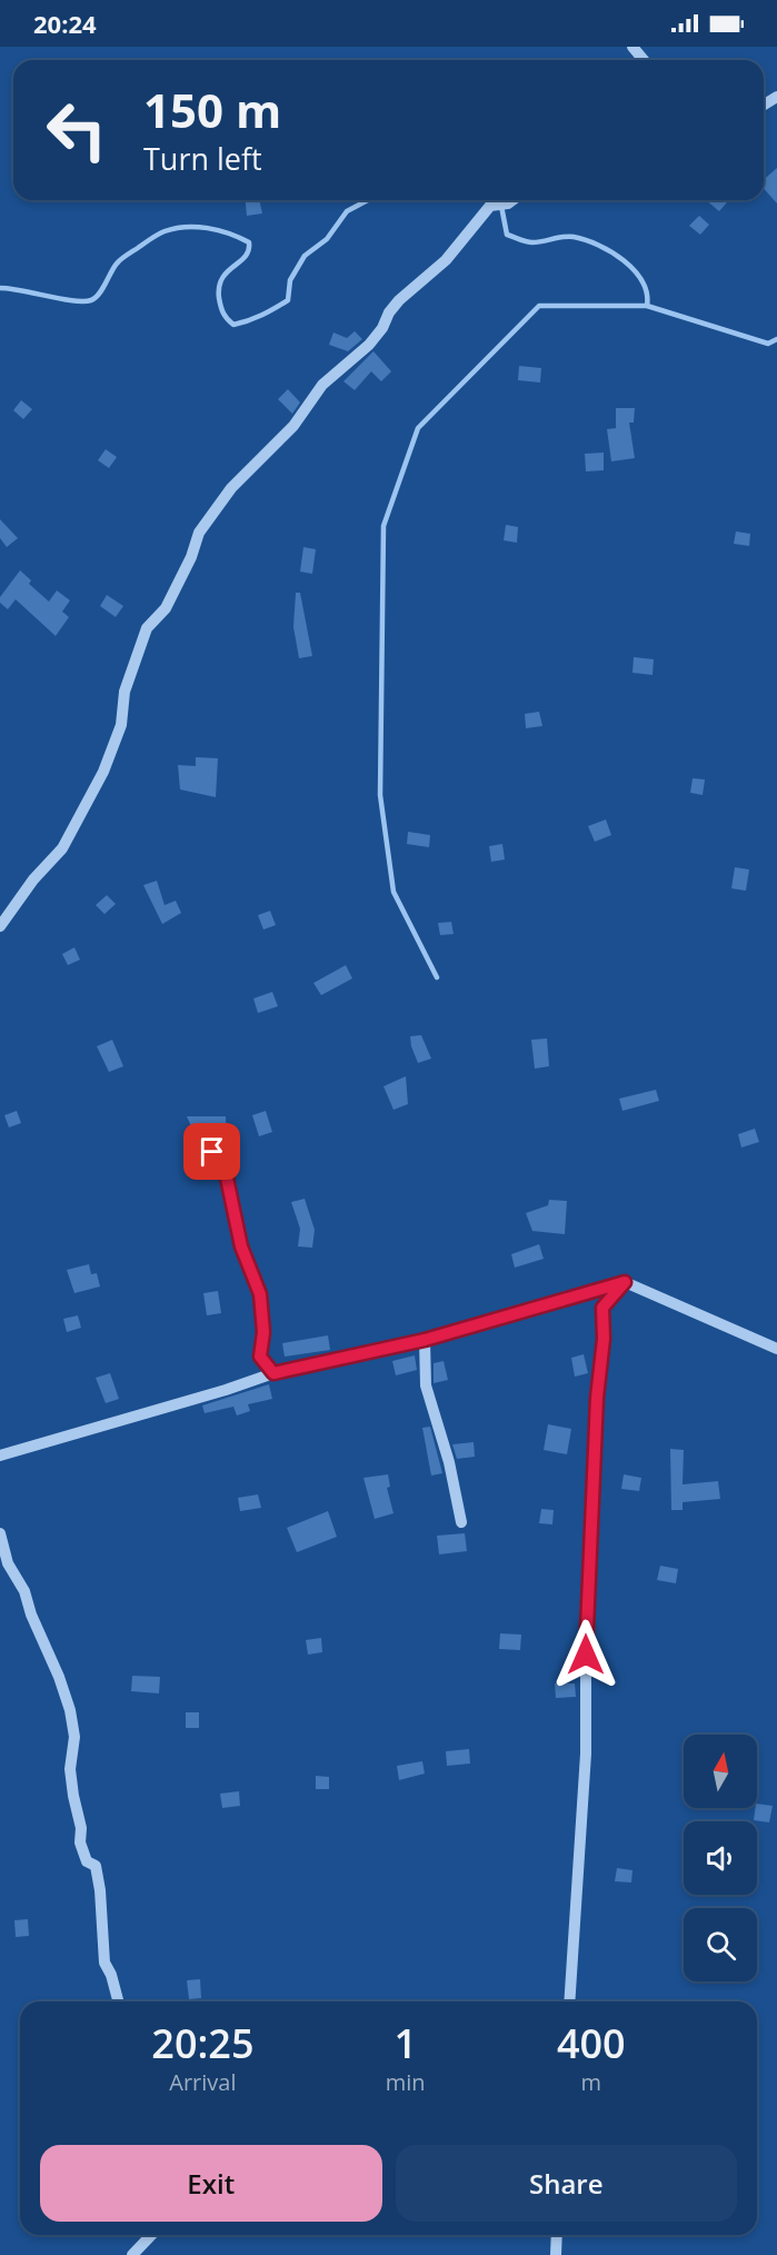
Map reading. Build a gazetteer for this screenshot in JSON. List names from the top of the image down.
{
  "north": "top",
  "page": {
    "status": "20:24",
    "turn": ["150 m", "Turn left"],
    "eta": [
      "20:25",
      "Arrival",
      "1",
      "min",
      "400",
      "m"
    ],
    "buttons": ["Exit", "Share"]
  }
}
